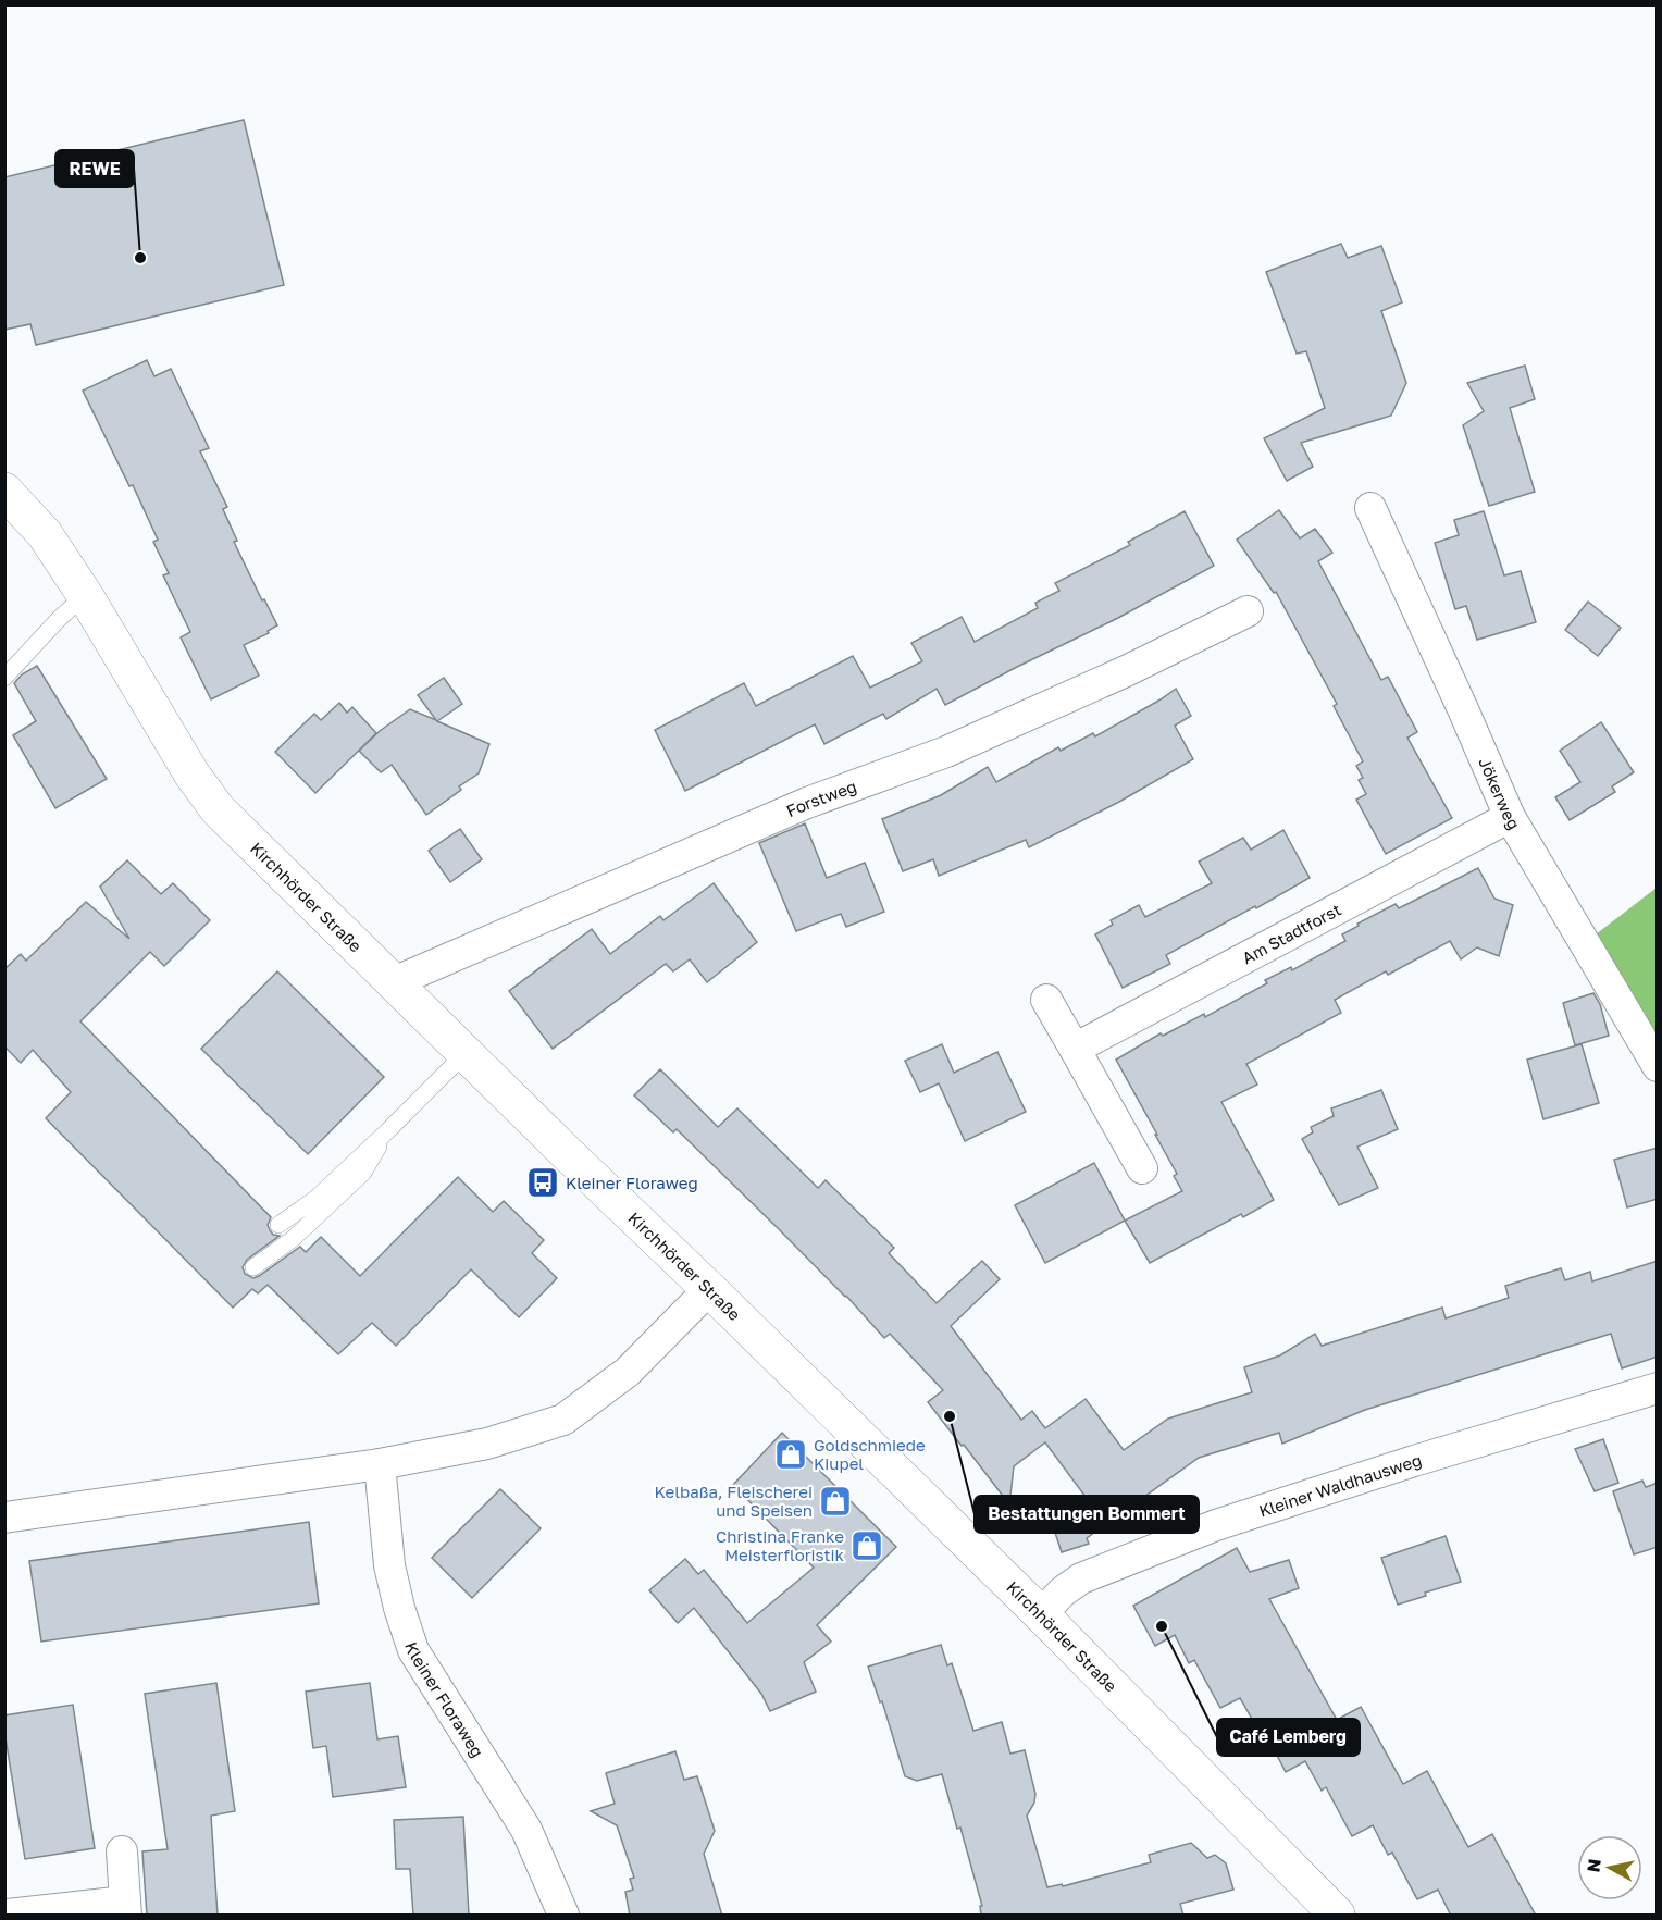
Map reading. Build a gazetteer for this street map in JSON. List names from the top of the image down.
{
  "streets": {
    "main road": ["Kirchhörder Straße"],
    "street": [
      "Jökerweg",
      "Forstweg",
      "Am Stadtforst",
      "Kleiner Waldhausweg",
      "Kleiner Floraweg"
    ]
  },
  "crossings": [
    ["Jökerweg", "Am Stadtforst"],
    ["Forstweg", "Kirchhörder Straße"],
    ["Kirchhörder Straße", "Kleiner Waldhausweg"]
  ],
  "places": {
    "other": ["REWE", "Bestattungen Bommert", "Café Lemberg"],
    "bus stop": ["Kleiner Floraweg"],
    "shop": ["Goldschmiede Kiupel", "Kelbaßa, Fleischerei und Speisen", "Christina Franke Meisterfloristik"]
  },
  "north": "left"
}
